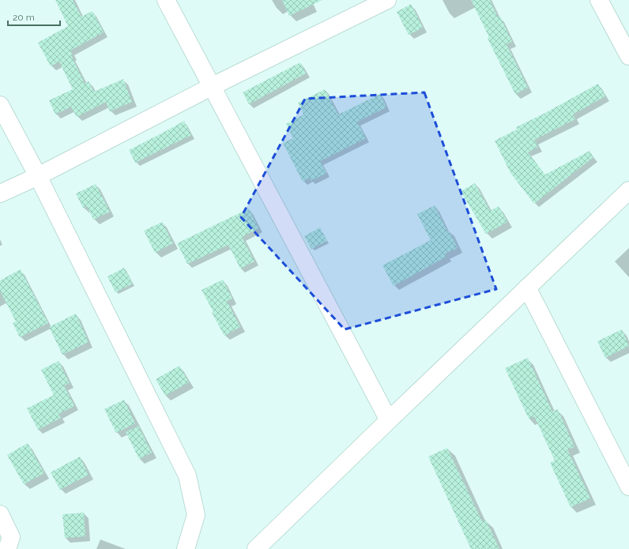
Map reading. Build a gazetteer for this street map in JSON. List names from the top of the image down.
{
  "scale_bar": "20 m"
}
